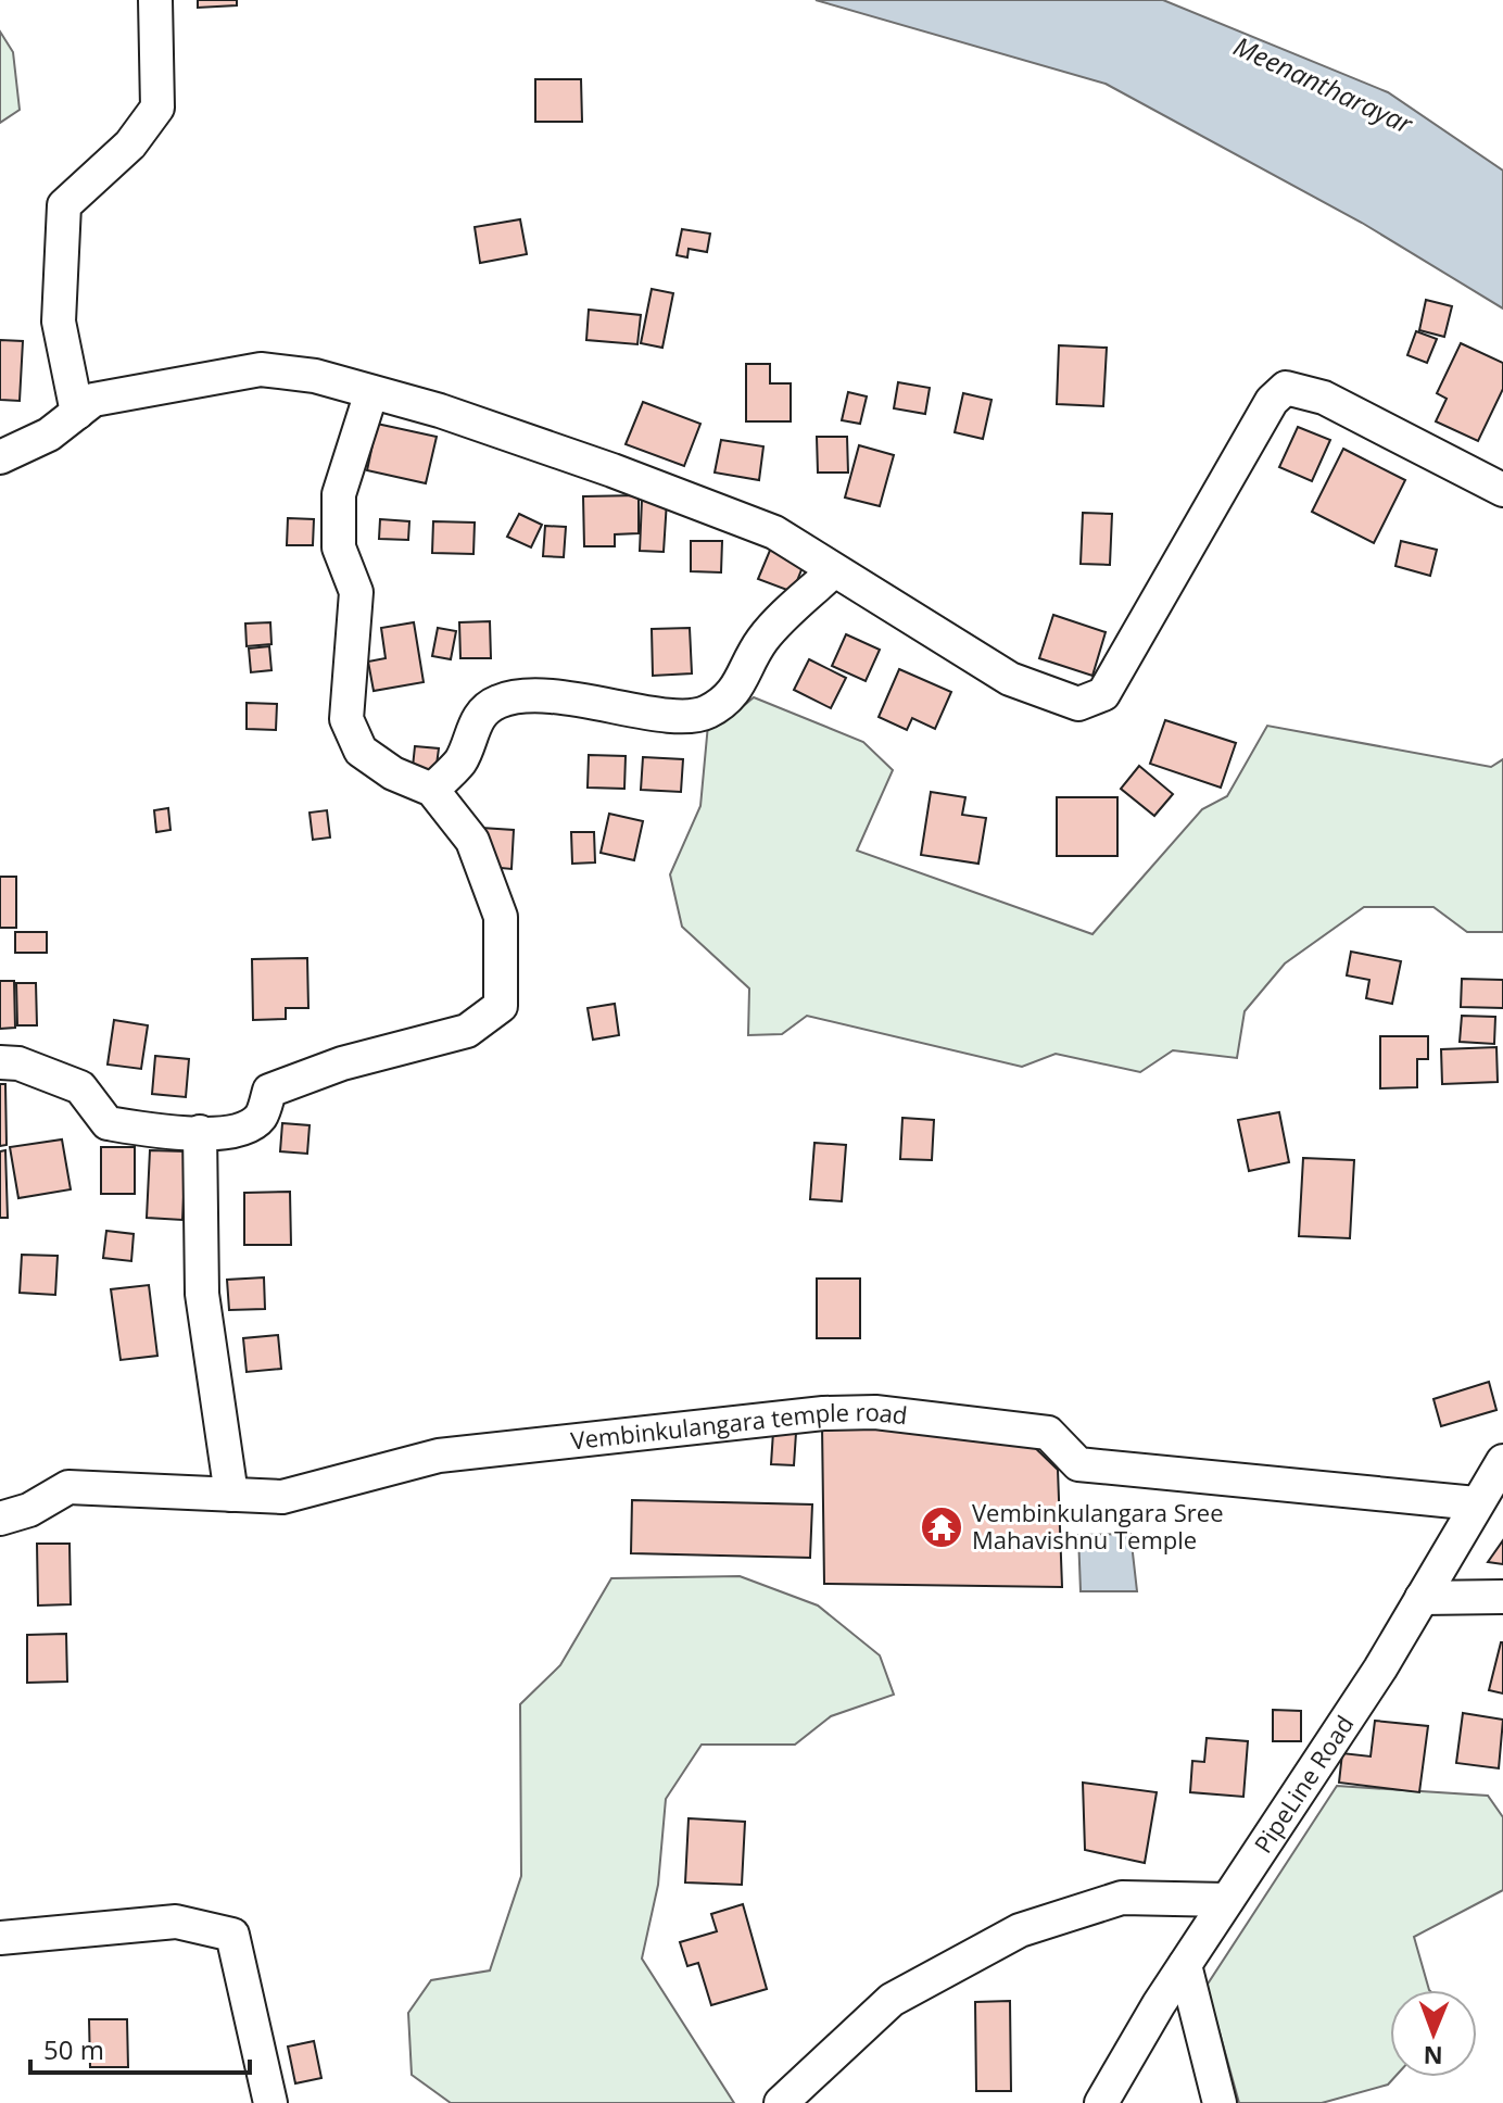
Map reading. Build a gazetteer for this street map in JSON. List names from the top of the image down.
{
  "streets": {
    "street": ["Vembinkulangara temple road", "PipeLine Road"]
  },
  "crossings": [
    ["Vembinkulangara temple road", "PipeLine Road"]
  ],
  "water": ["Meenantharayar"],
  "places": {
    "temple": ["Vembinkulangara Sree Mahavishnu Temple"]
  },
  "scale_bar": "50 m",
  "north": "bottom"
}
